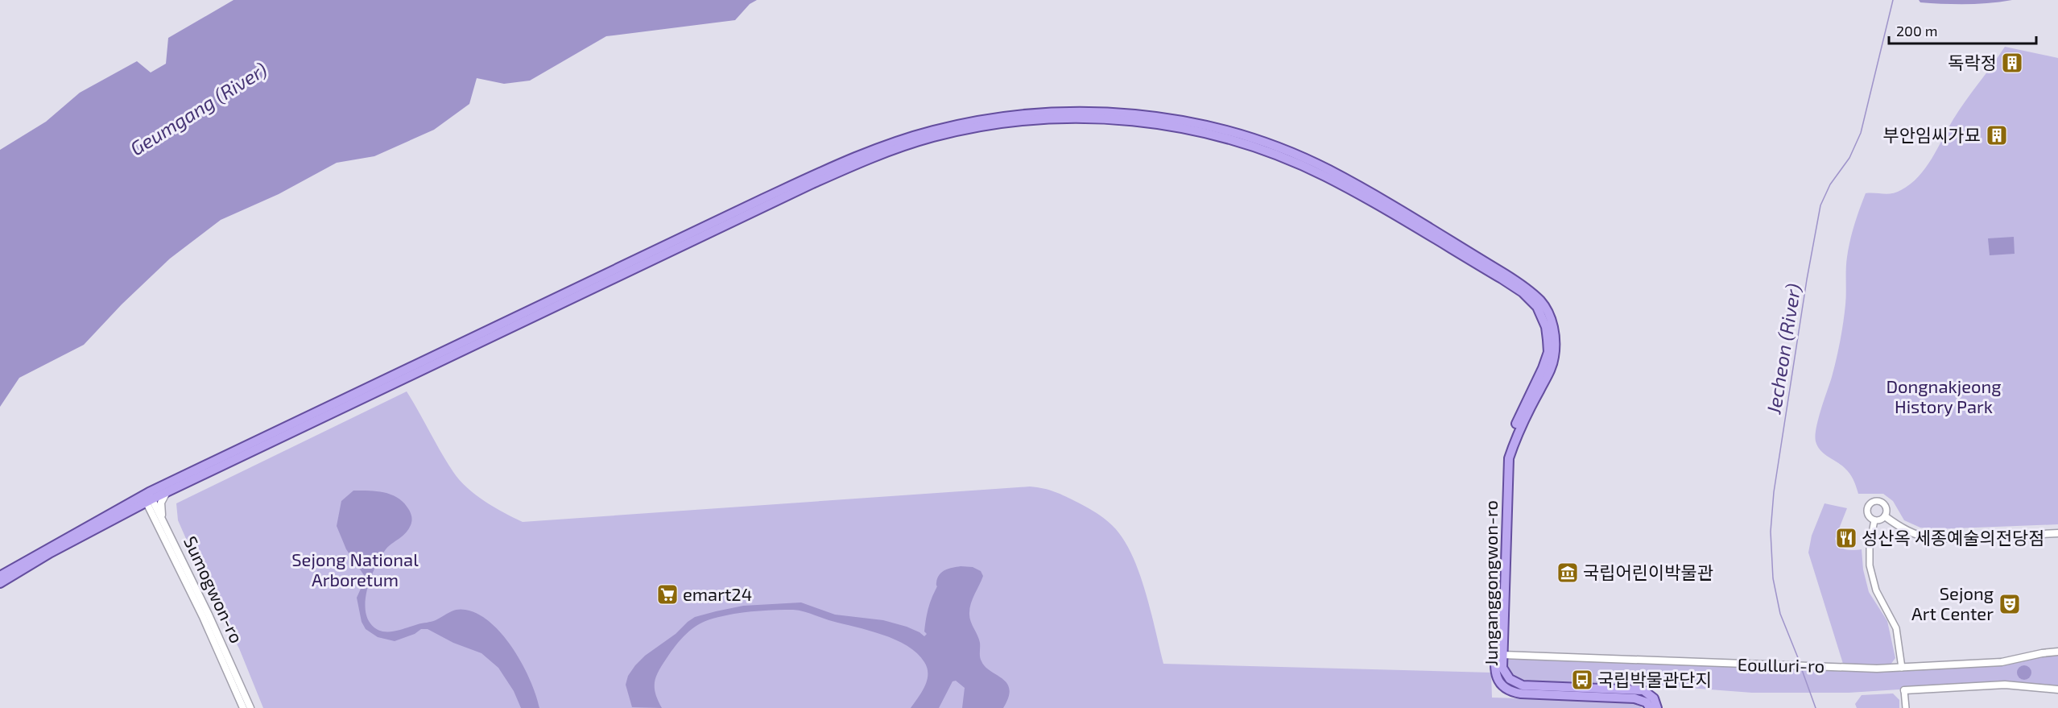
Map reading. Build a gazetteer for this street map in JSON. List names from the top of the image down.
{
  "streets": {
    "main road": ["Junganggongwon-ro"],
    "street": ["Sumogwon-ro", "Eoulluri-ro"]
  },
  "crossings": [
    ["Junganggongwon-ro", "Eoulluri-ro"]
  ],
  "water": ["Geumgang (River)", "Jecheon (River)"],
  "parks": ["Dongnakjeong History Park", "Sejong National Arboretum"],
  "places": {
    "building": ["독락정", "부안임씨가묘"],
    "restaurant": ["성산옥 세종예술의전당점"],
    "museum": ["국립어린이박물관"],
    "supermarket": ["emart24"],
    "theatre": ["Sejong Art Center"],
    "bus stop": ["국립박물관단지"]
  },
  "scale_bar": "200 m"
}
